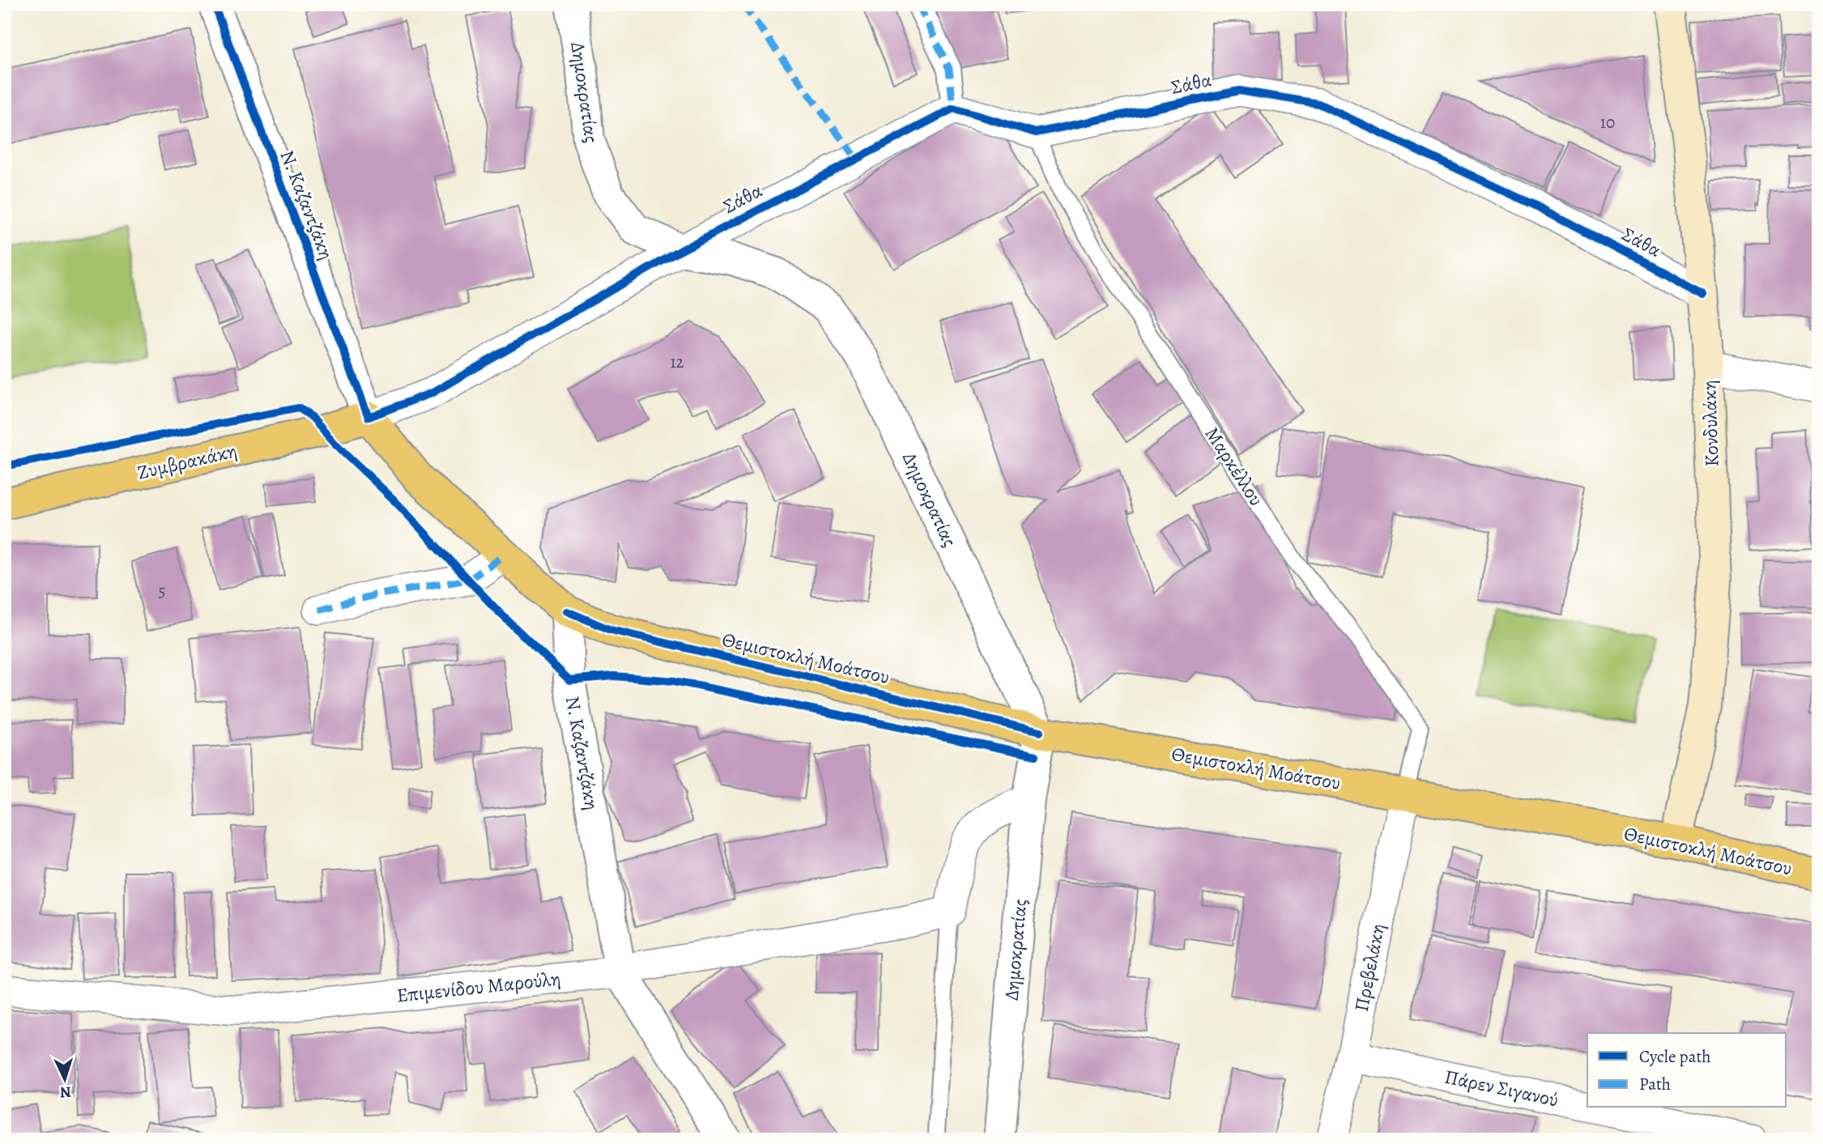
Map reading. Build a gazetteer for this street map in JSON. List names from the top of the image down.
{
  "streets": {
    "main road": [
      "Ν. Καζαντζάκη",
      "Κονδυλάκη",
      "Ζυμβρακάκη",
      "Θεμιστοκλή Μοάτσου"
    ],
    "street": [
      "Σάθα",
      "Δημοκρατίας",
      "Πρεβελάκη",
      "Επιμενίδου Μαρούλη",
      "Πάρεν Σιγανού"
    ],
    "lane": ["Μαρκέλλου"]
  },
  "crossings": [
    ["Σάθα", "Δημοκρατίας"],
    ["Σάθα", "Ν. Καζαντζάκη"],
    ["Σάθα", "Κονδυλάκη"],
    ["Σάθα", "Ζυμβρακάκη"],
    ["Σάθα", "Μαρκέλλου"],
    ["Δημοκρατίας", "Θεμιστοκλή Μοάτσου"],
    ["Ν. Καζαντζάκη", "Ζυμβρακάκη"],
    ["Ν. Καζαντζάκη", "Θεμιστοκλή Μοάτσου"],
    ["Ν. Καζαντζάκη", "Επιμενίδου Μαρούλη"],
    ["Κονδυλάκη", "Θεμιστοκλή Μοάτσου"],
    ["Μαρκέλλου", "Θεμιστοκλή Μοάτσου"],
    ["Μαρκέλλου", "Πρεβελάκη"],
    ["Θεμιστοκλή Μοάτσου", "Πρεβελάκη"],
    ["Πρεβελάκη", "Πάρεν Σιγανού"]
  ],
  "house_numbers": ["10", "12", "5"],
  "legend": ["Cycle path", "Path"],
  "north": "bottom"
}
